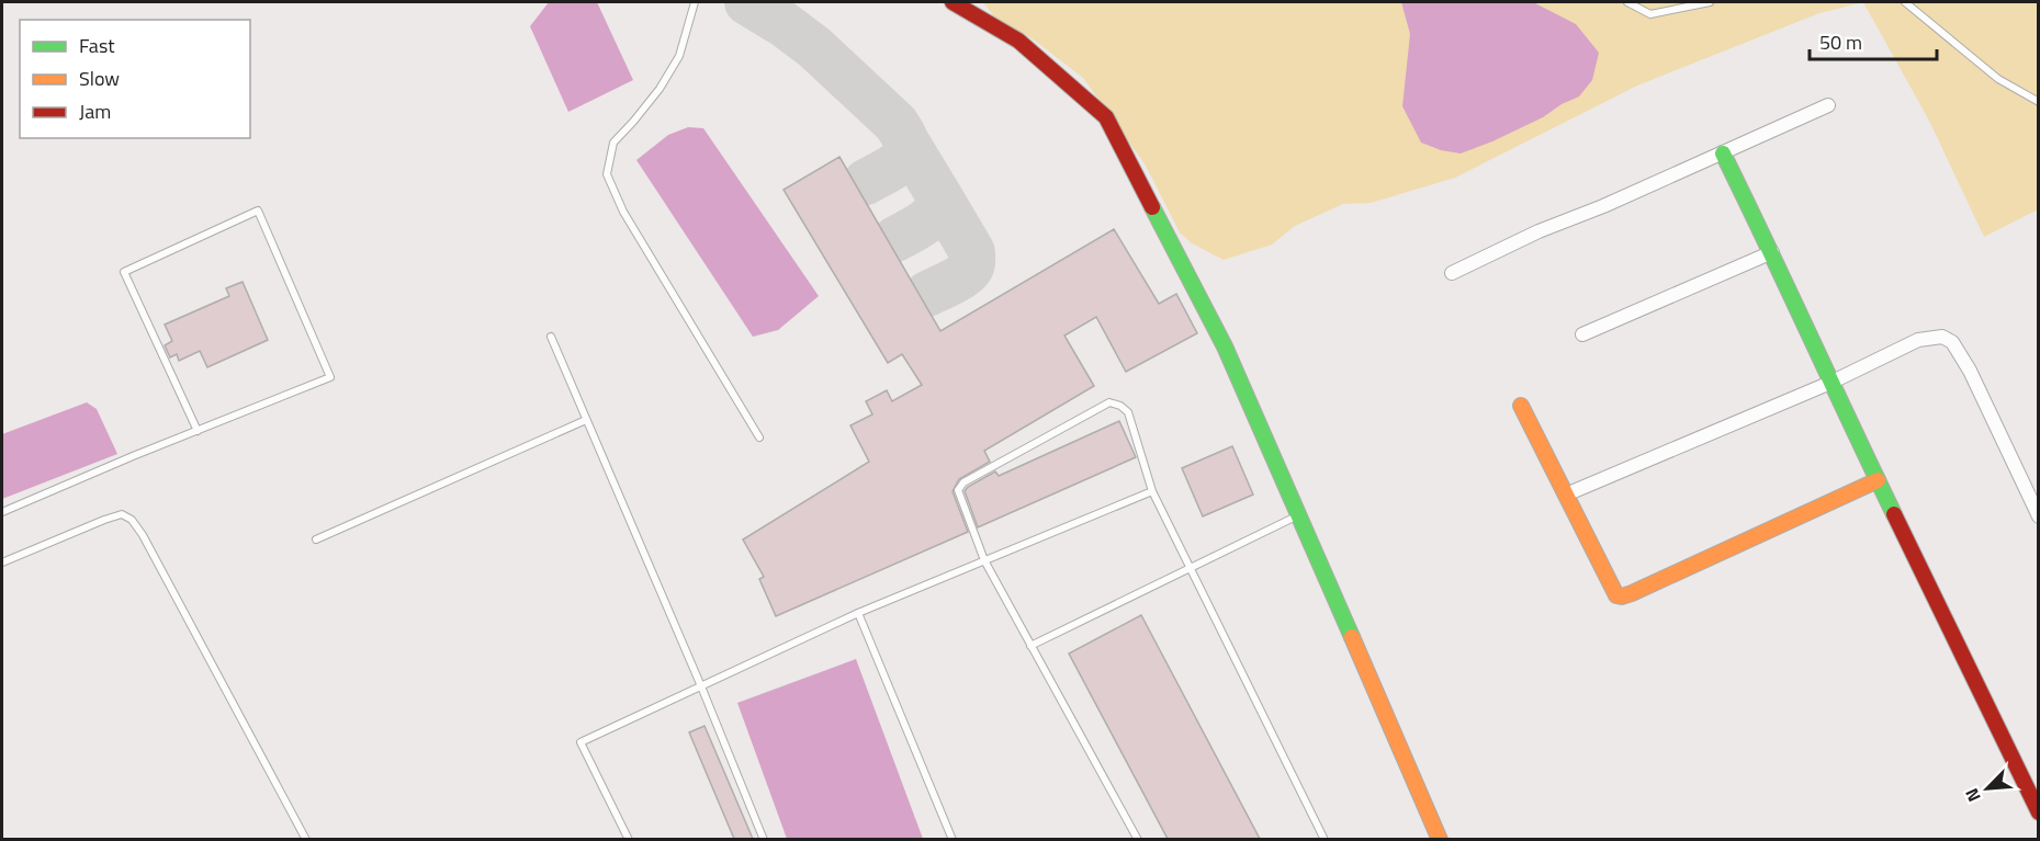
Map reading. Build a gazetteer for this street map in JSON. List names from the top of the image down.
{
  "legend": ["Fast", "Slow", "Jam"],
  "scale_bar": "50 m",
  "north": "bottom left"
}
